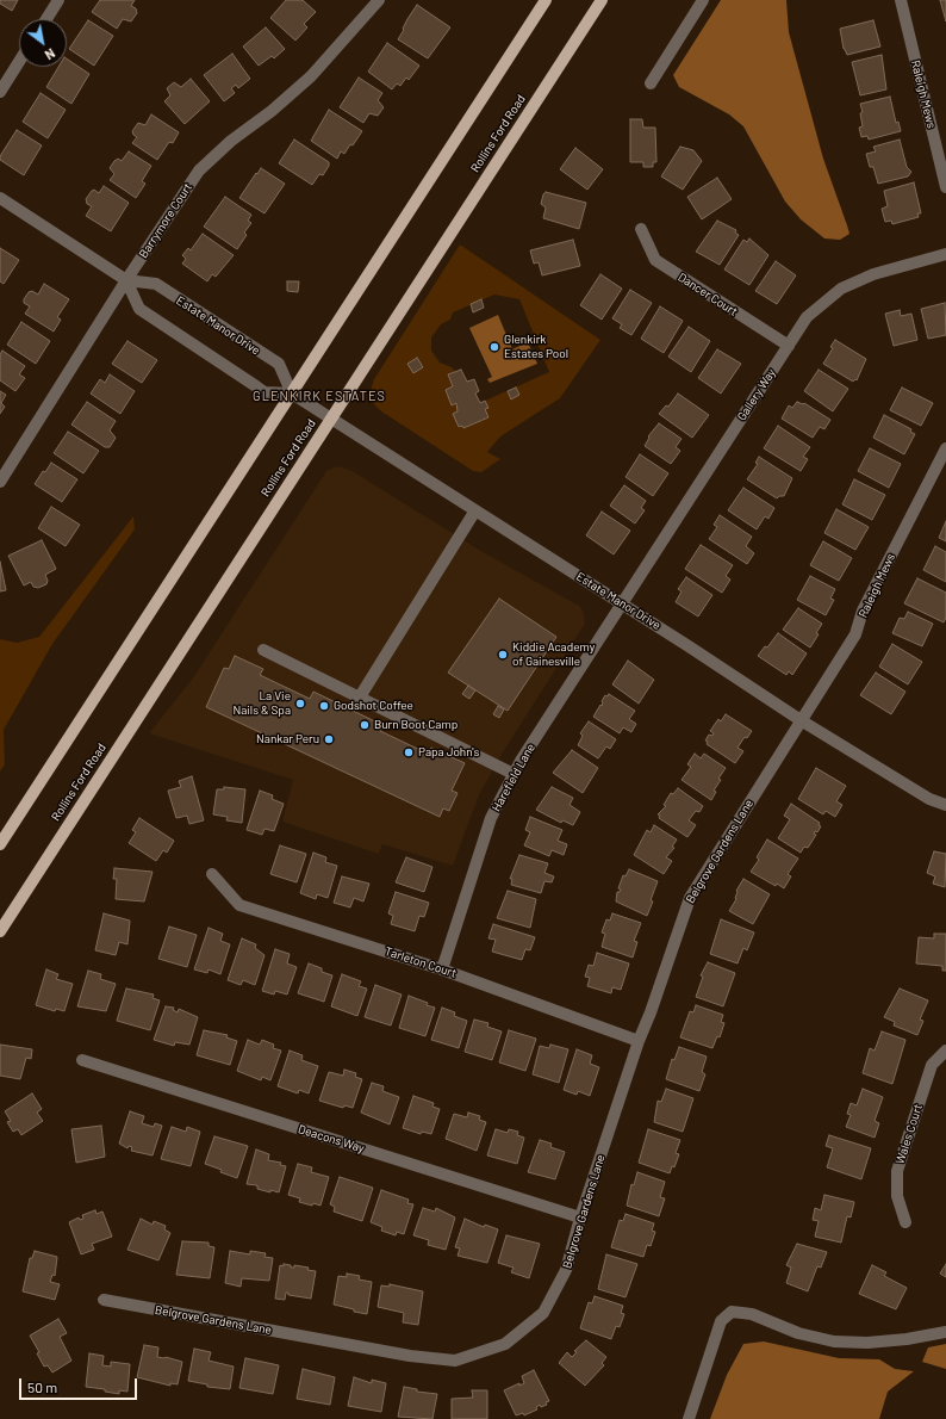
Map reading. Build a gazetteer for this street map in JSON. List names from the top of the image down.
{
  "streets": {
    "main road": ["Rollins Ford Road"],
    "street": [
      "Raleigh Mews",
      "Barrymore Court",
      "Dancer Court",
      "Estate Manor Drive",
      "Gallery Way",
      "Harefield Lane",
      "Belgrove Gardens Lane",
      "Tarleton Court",
      "Wales Court",
      "Deacons Way"
    ]
  },
  "crossings": [
    ["Raleigh Mews", "Estate Manor Drive"],
    ["Raleigh Mews", "Belgrove Gardens Lane"],
    ["Rollins Ford Road", "Estate Manor Drive"],
    ["Barrymore Court", "Estate Manor Drive"],
    ["Dancer Court", "Gallery Way"],
    ["Estate Manor Drive", "Gallery Way"],
    ["Estate Manor Drive", "Harefield Lane"],
    ["Estate Manor Drive", "Belgrove Gardens Lane"],
    ["Gallery Way", "Harefield Lane"],
    ["Harefield Lane", "Tarleton Court"],
    ["Belgrove Gardens Lane", "Tarleton Court"],
    ["Belgrove Gardens Lane", "Deacons Way"]
  ],
  "districts": ["GLENKIRK ESTATES"],
  "places": [
    "Glenkirk Estates Pool",
    "Kiddie Academy of Gainesville",
    "La Vie Nails & Spa",
    "Godshot Coffee",
    "Burn Boot Camp",
    "Nankar Peru",
    "Papa John's"
  ],
  "scale_bar": "50 m",
  "north": "bottom right"
}
